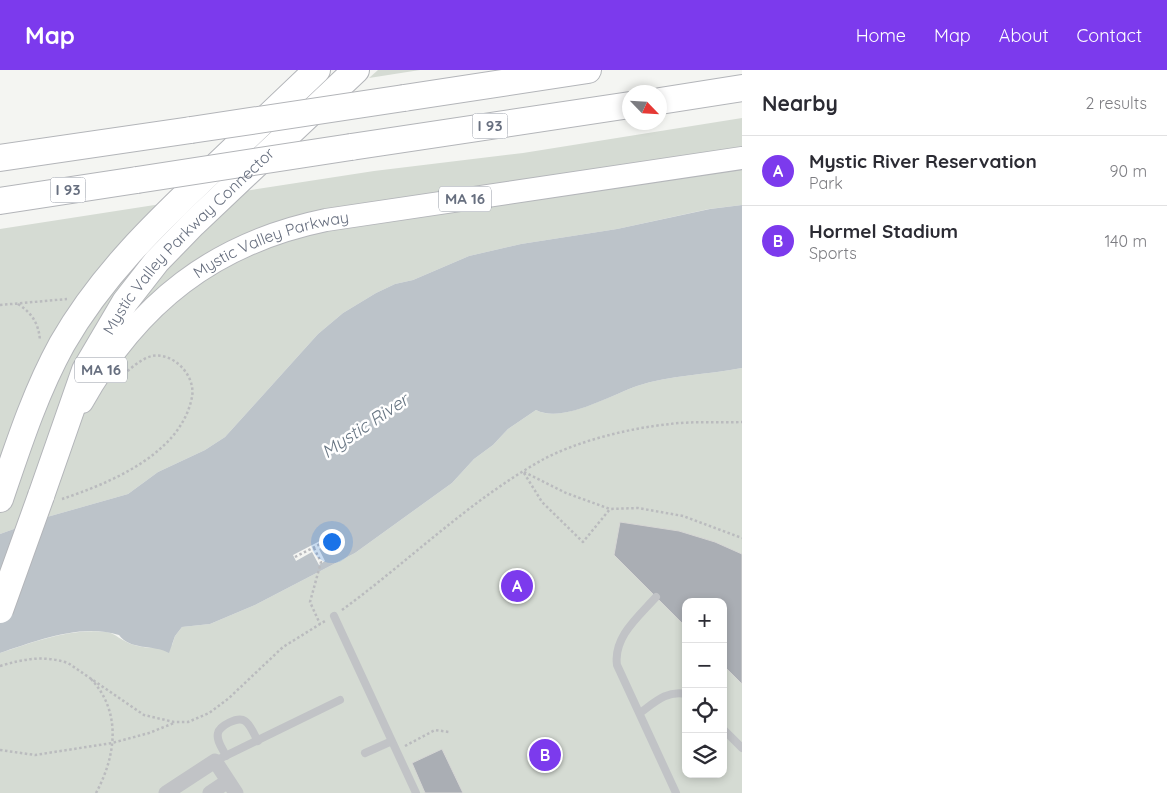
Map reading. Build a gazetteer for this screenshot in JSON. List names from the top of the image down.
{
  "streets": {
    "highway": [
      "I 93",
      "MA 16",
      "Mystic Valley Parkway Connector",
      "Mystic Valley Parkway"
    ]
  },
  "crossings": [
    ["Mystic Valley Parkway Connector", "Mystic Valley Parkway"]
  ],
  "water": ["Mystic River"],
  "north": "bottom right",
  "page": {
    "header": "Map",
    "nav": [
      "Home",
      "Map",
      "About",
      "Contact"
    ],
    "heading": ["Nearby", "2 results"],
    "list": [
      {
        "mark": "A",
        "name": "Mystic River Reservation",
        "note": "Park",
        "value": "90 m"
      },
      {
        "mark": "B",
        "name": "Hormel Stadium",
        "note": "Sports",
        "value": "140 m"
      }
    ],
    "pins": ["A", "B"],
    "map_buttons": ["+", "−"]
  }
}
